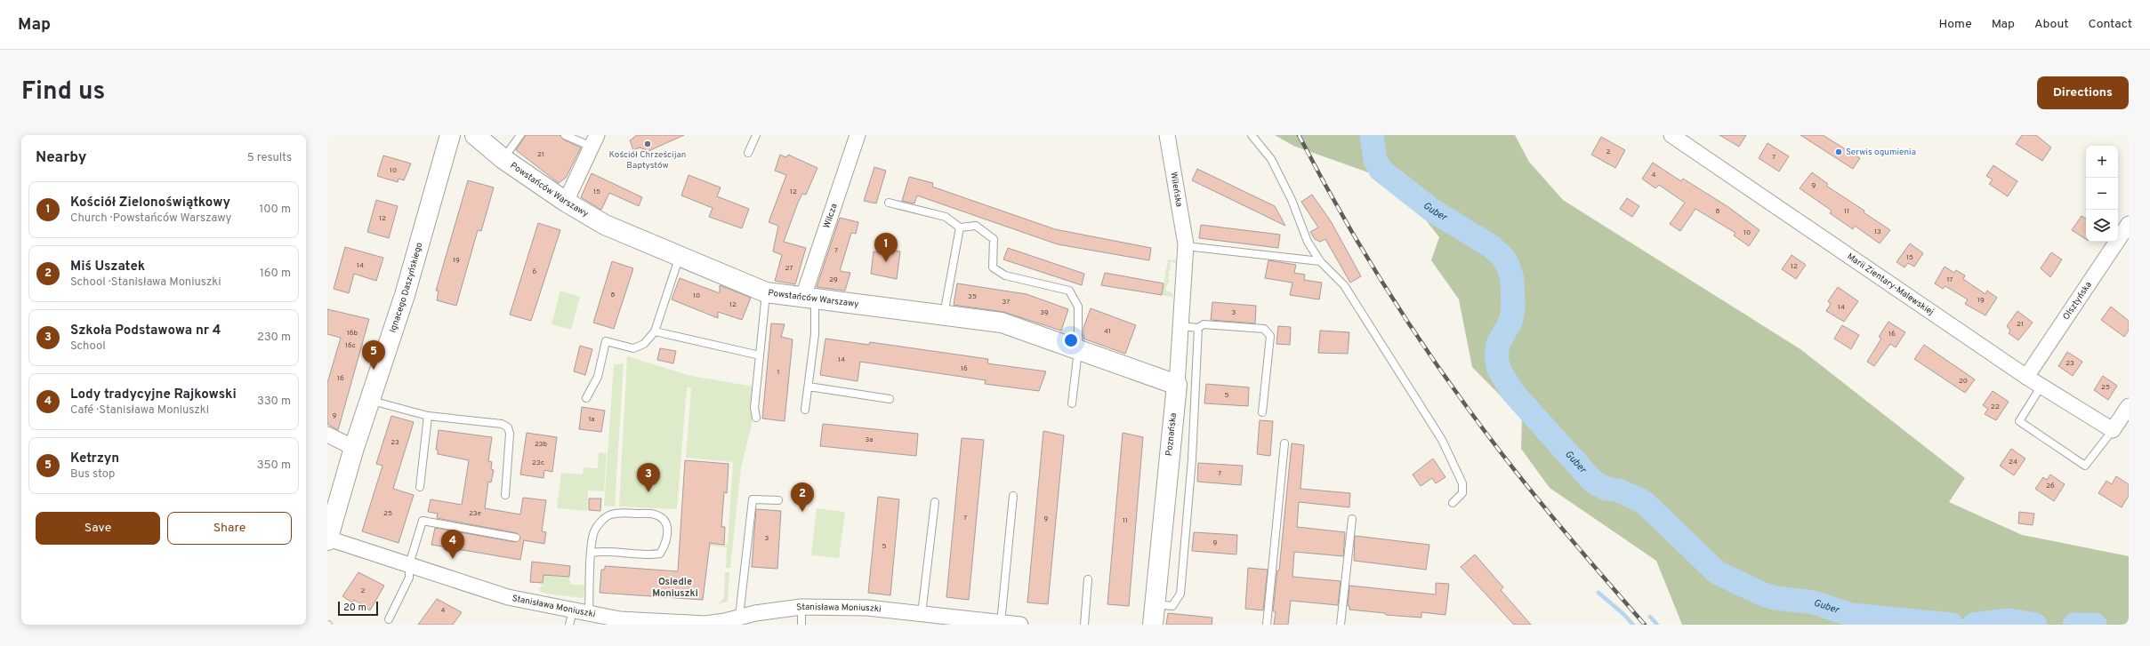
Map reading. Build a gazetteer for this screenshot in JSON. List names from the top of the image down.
{
  "streets": {
    "street": [
      "Powstańców Warszawy",
      "Wileńska",
      "Wilcza",
      "Marii Zientary-Malewskiej",
      "Ignacego Daszyńskiego",
      "Olsztyńska",
      "Poznańska",
      "Stanisława Moniuszki"
    ]
  },
  "crossings": [
    ["Powstańców Warszawy", "Wilcza"],
    ["Powstańców Warszawy", "Ignacego Daszyńskiego"],
    ["Powstańców Warszawy", "Poznańska"],
    ["Wileńska", "Poznańska"],
    ["Marii Zientary-Malewskiej", "Olsztyńska"],
    ["Ignacego Daszyńskiego", "Stanisława Moniuszki"]
  ],
  "districts": ["Osiedle Moniuszki"],
  "water": ["Guber"],
  "places": ["Kościół Chrześcijan Baptystów", "Serwis ogumienia"],
  "house_numbers": [
    "2",
    "21",
    "7",
    "10",
    "4",
    "9",
    "15",
    "12",
    "8",
    "11",
    "12",
    "13",
    "10",
    "7",
    "15",
    "19",
    "14",
    "12",
    "27",
    "6",
    "29",
    "17",
    "8",
    "10",
    "35",
    "19",
    "37",
    "12",
    "14",
    "39",
    "3",
    "21",
    "41",
    "16b",
    "16",
    "16c",
    "14",
    "23",
    "16",
    "1",
    "16",
    "20",
    "25",
    "5",
    "22",
    "9",
    "1a",
    "3a",
    "23",
    "23b",
    "24",
    "23c",
    "7",
    "26",
    "25",
    "23e",
    "7",
    "9",
    "11",
    "3",
    "9",
    "5",
    "2",
    "4"
  ],
  "scale_bar": "20 m",
  "page": {
    "header": "Map",
    "nav": [
      "Home",
      "Map",
      "About",
      "Contact"
    ],
    "title": "Find us",
    "buttons": [
      "Directions",
      ["Save", "Share"]
    ],
    "heading": ["Nearby", "5 results"],
    "map_buttons": ["+", "−"],
    "list": [
      {
        "mark": "1",
        "name": "Kościół Zielonoświątkowy",
        "note": "Church · Powstańców Warszawy",
        "value": "100 m"
      },
      {
        "mark": "2",
        "name": "Miś Uszatek",
        "note": "School · Stanisława Moniuszki",
        "value": "160 m"
      },
      {
        "mark": "3",
        "name": "Szkoła Podstawowa nr 4",
        "note": "School",
        "value": "230 m"
      },
      {
        "mark": "4",
        "name": "Lody tradycyjne Rajkowski",
        "note": "Café · Stanisława Moniuszki",
        "value": "330 m"
      },
      {
        "mark": "5",
        "name": "Ketrzyn",
        "note": "Bus stop",
        "value": "350 m"
      }
    ],
    "pins": [
      "1",
      "5",
      "3",
      "2",
      "4"
    ],
    "scale": "20 m"
  }
}
